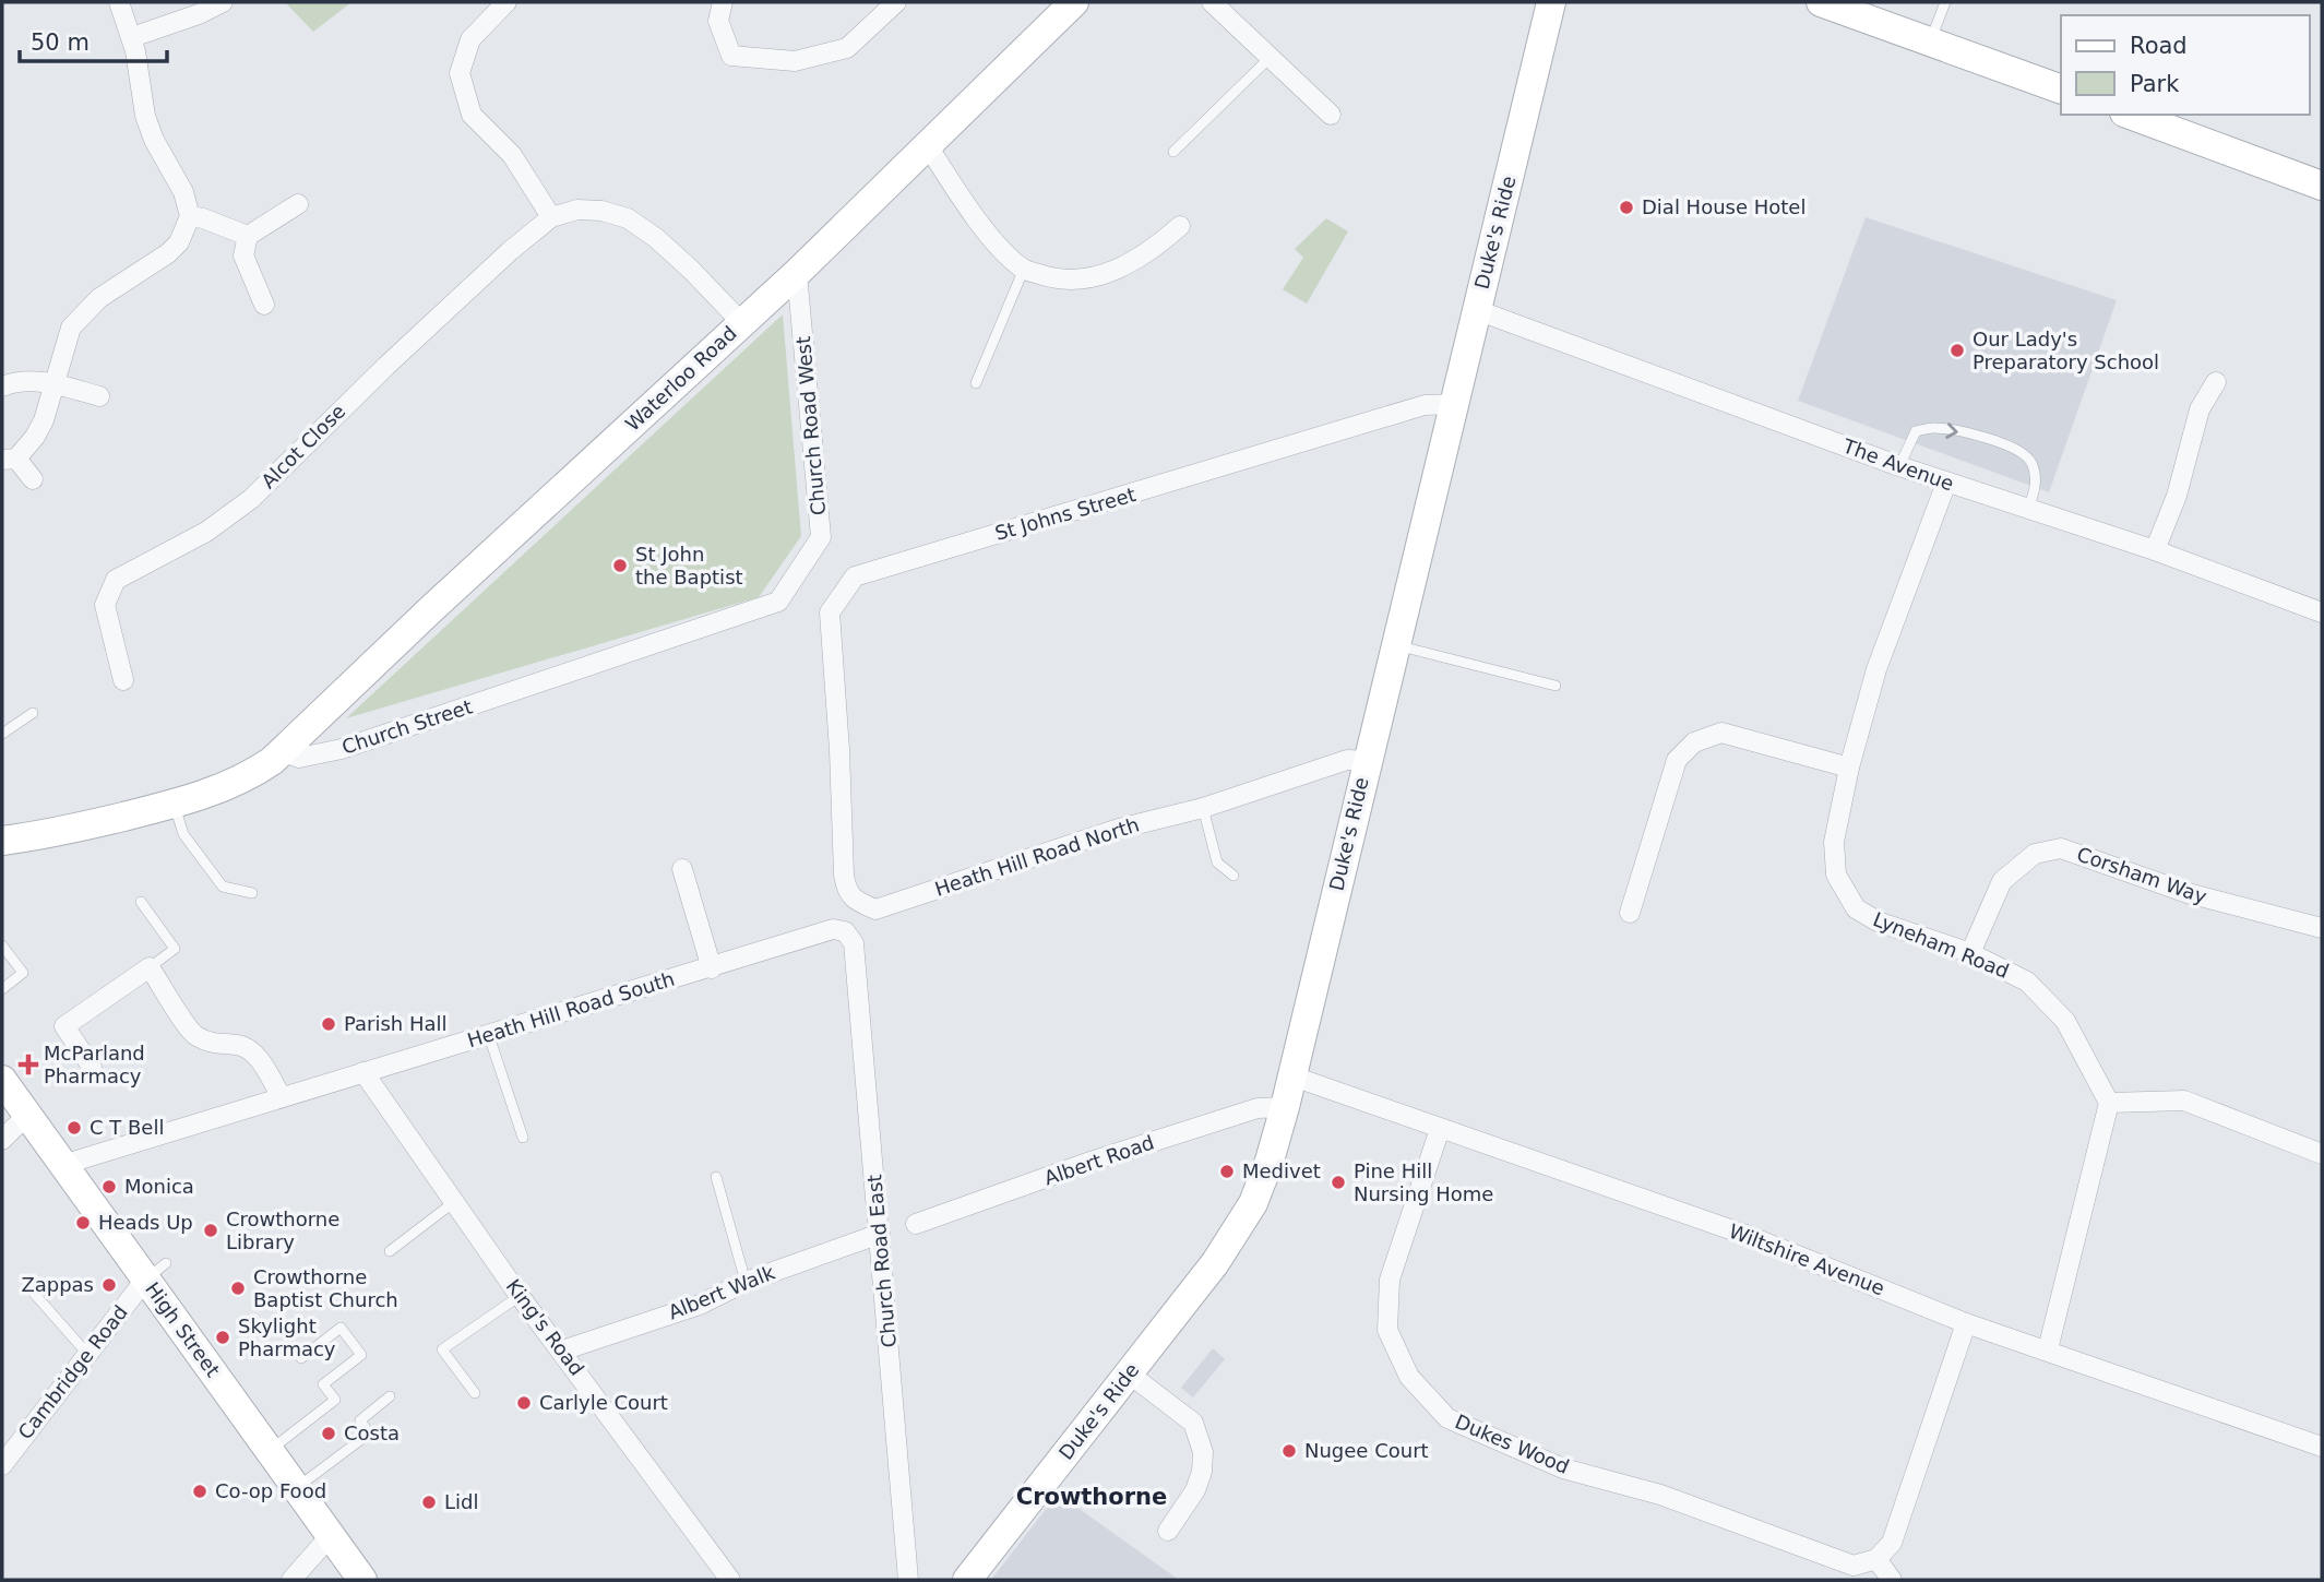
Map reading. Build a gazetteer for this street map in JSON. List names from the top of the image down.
{
  "streets": {
    "street": [
      "Duke's Ride",
      "Waterloo Road",
      "Church Road West",
      "Alcot Close",
      "The Avenue",
      "St Johns Street",
      "Church Street",
      "Heath Hill Road North",
      "Corsham Way",
      "Lyneham Road",
      "Heath Hill Road South",
      "Albert Road",
      "Wiltshire Avenue",
      "Church Road East",
      "Albert Walk",
      "King's Road",
      "High Street",
      "Cambridge Road",
      "Dukes Wood"
    ]
  },
  "crossings": [
    ["Duke's Ride", "The Avenue"],
    ["Duke's Ride", "St Johns Street"],
    ["Duke's Ride", "Heath Hill Road North"],
    ["Duke's Ride", "Albert Road"],
    ["Duke's Ride", "Wiltshire Avenue"],
    ["Waterloo Road", "Church Road West"],
    ["Waterloo Road", "Alcot Close"],
    ["Waterloo Road", "Church Street"],
    ["Church Road West", "Church Street"],
    ["The Avenue", "Lyneham Road"],
    ["St Johns Street", "Heath Hill Road North"],
    ["Corsham Way", "Lyneham Road"],
    ["Heath Hill Road South", "Church Road East"],
    ["Heath Hill Road South", "King's Road"],
    ["Heath Hill Road South", "High Street"],
    ["Wiltshire Avenue", "Dukes Wood"],
    ["Church Road East", "Albert Walk"],
    ["Albert Walk", "King's Road"],
    ["High Street", "Cambridge Road"]
  ],
  "districts": ["Crowthorne"],
  "places": {
    "other": [
      "Dial House Hotel",
      "Our Lady's Preparatory School",
      "St John the Baptist",
      "Parish Hall",
      "C T Bell",
      "Medivet",
      "Pine Hill Nursing Home",
      "Monica",
      "Heads Up",
      "Crowthorne Library",
      "Zappas",
      "Crowthorne Baptist Church",
      "Skylight Pharmacy",
      "Carlyle Court",
      "Costa",
      "Nugee Court",
      "Co-op Food",
      "Lidl"
    ],
    "health": ["McParland Pharmacy"]
  },
  "legend": ["Road", "Park"],
  "scale_bar": "50 m"
}
